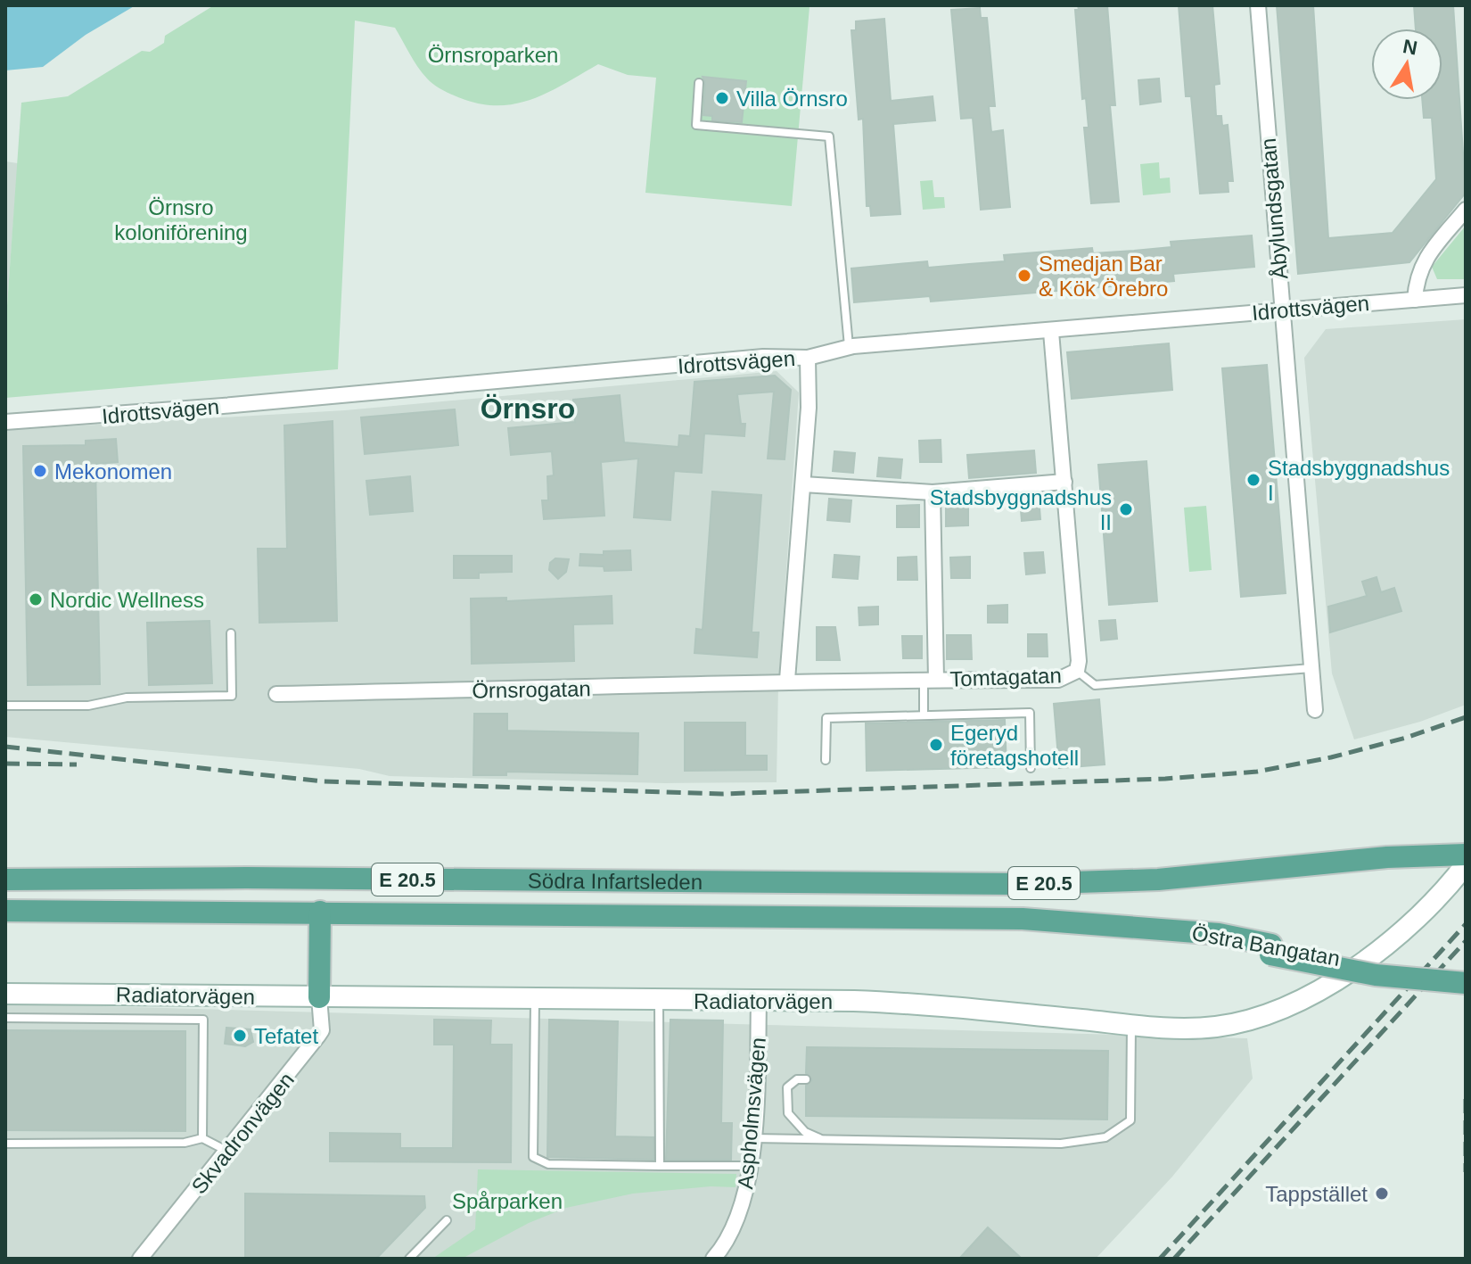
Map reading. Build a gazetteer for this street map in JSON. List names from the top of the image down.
{
  "streets": {
    "main road": ["E 20.5", "Södra Infartsleden", "Östra Bangatan"],
    "street": [
      "Åbylundsgatan",
      "Idrottsvägen",
      "Tomtagatan",
      "Örnsrogatan",
      "Radiatorvägen",
      "Aspholmsvägen",
      "Skvadronvägen"
    ]
  },
  "crossings": [
    ["Åbylundsgatan", "Idrottsvägen"],
    ["Idrottsvägen", "Tomtagatan"],
    ["Tomtagatan", "Örnsrogatan"],
    ["Södra Infartsleden", "Östra Bangatan"],
    ["Radiatorvägen", "Aspholmsvägen"],
    ["Radiatorvägen", "Skvadronvägen"]
  ],
  "districts": ["Örnsro"],
  "parks": ["Örnsroparken", "Örnsro koloniförening", "Spårparken"],
  "places": [
    "Villa Örnsro",
    "Smedjan Bar & Kök Örebro",
    "Mekonomen",
    "Stadsbyggnadshus I",
    "Stadsbyggnadshus II",
    "Nordic Wellness",
    "Egeryd företagshotell",
    "Tefatet",
    "Tappstället"
  ],
  "north": "top"
}
